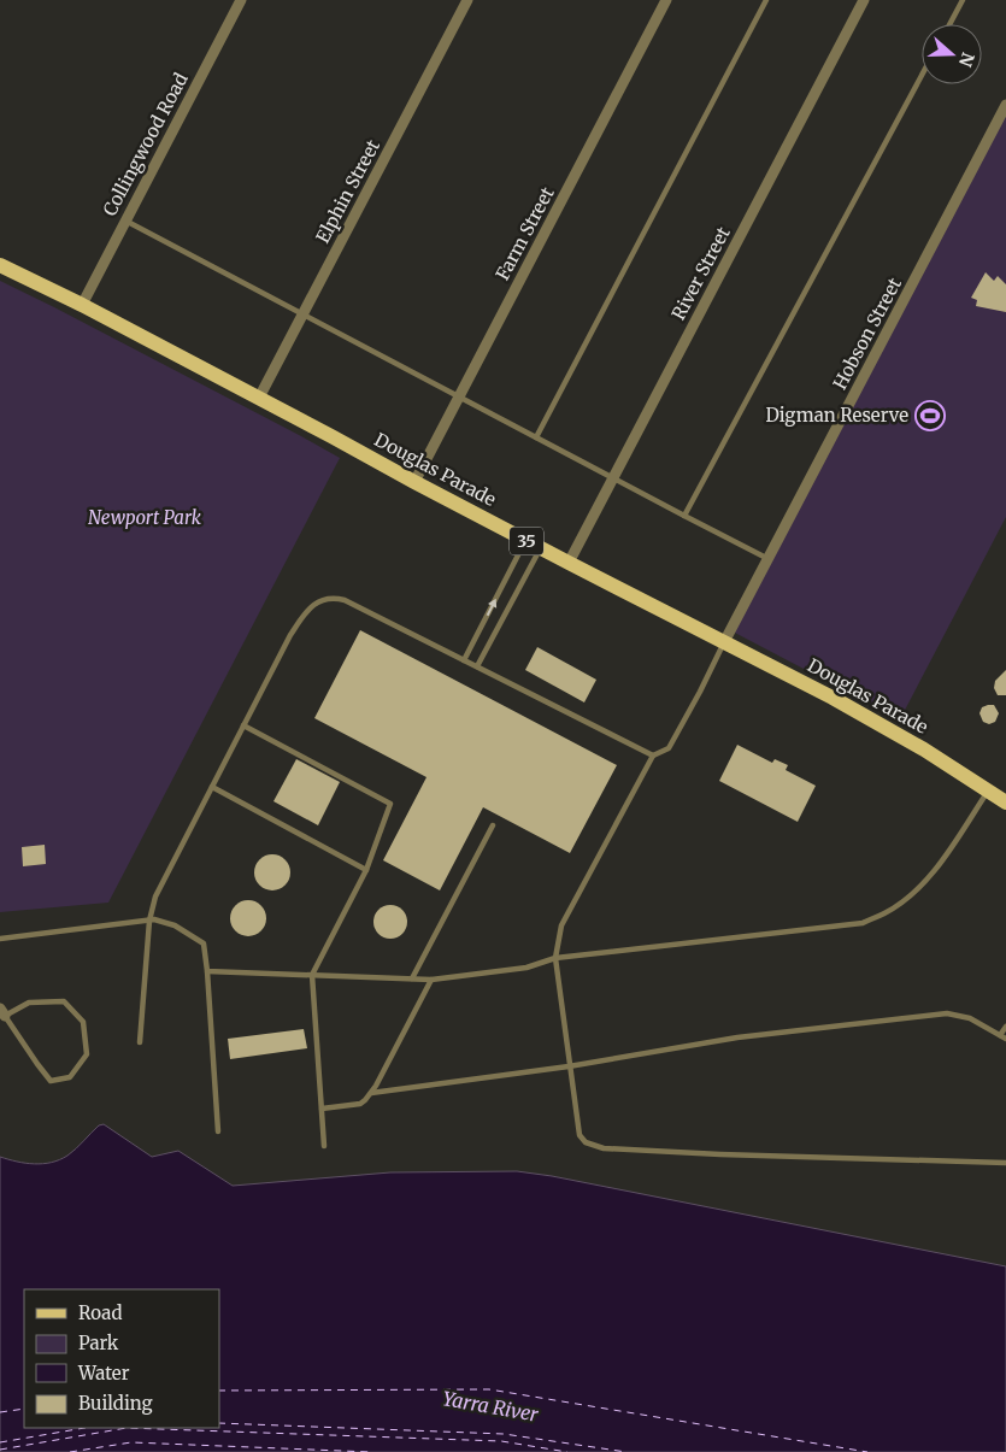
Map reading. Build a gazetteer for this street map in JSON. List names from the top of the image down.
{
  "streets": {
    "main road": ["Douglas Parade", "35"],
    "street": [
      "Collingwood Road",
      "Elphin Street",
      "Farm Street",
      "River Street",
      "Hobson Street"
    ]
  },
  "crossings": [
    ["Collingwood Road", "Douglas Parade"],
    ["Elphin Street", "Douglas Parade"],
    ["Farm Street", "Douglas Parade"],
    ["River Street", "Douglas Parade"],
    ["Hobson Street", "Douglas Parade"]
  ],
  "water": ["Yarra River"],
  "parks": ["Newport Park"],
  "places": {
    "sports": ["Digman Reserve"]
  },
  "legend": [
    "Road",
    "Park",
    "Water",
    "Building"
  ],
  "north": "right"
}
